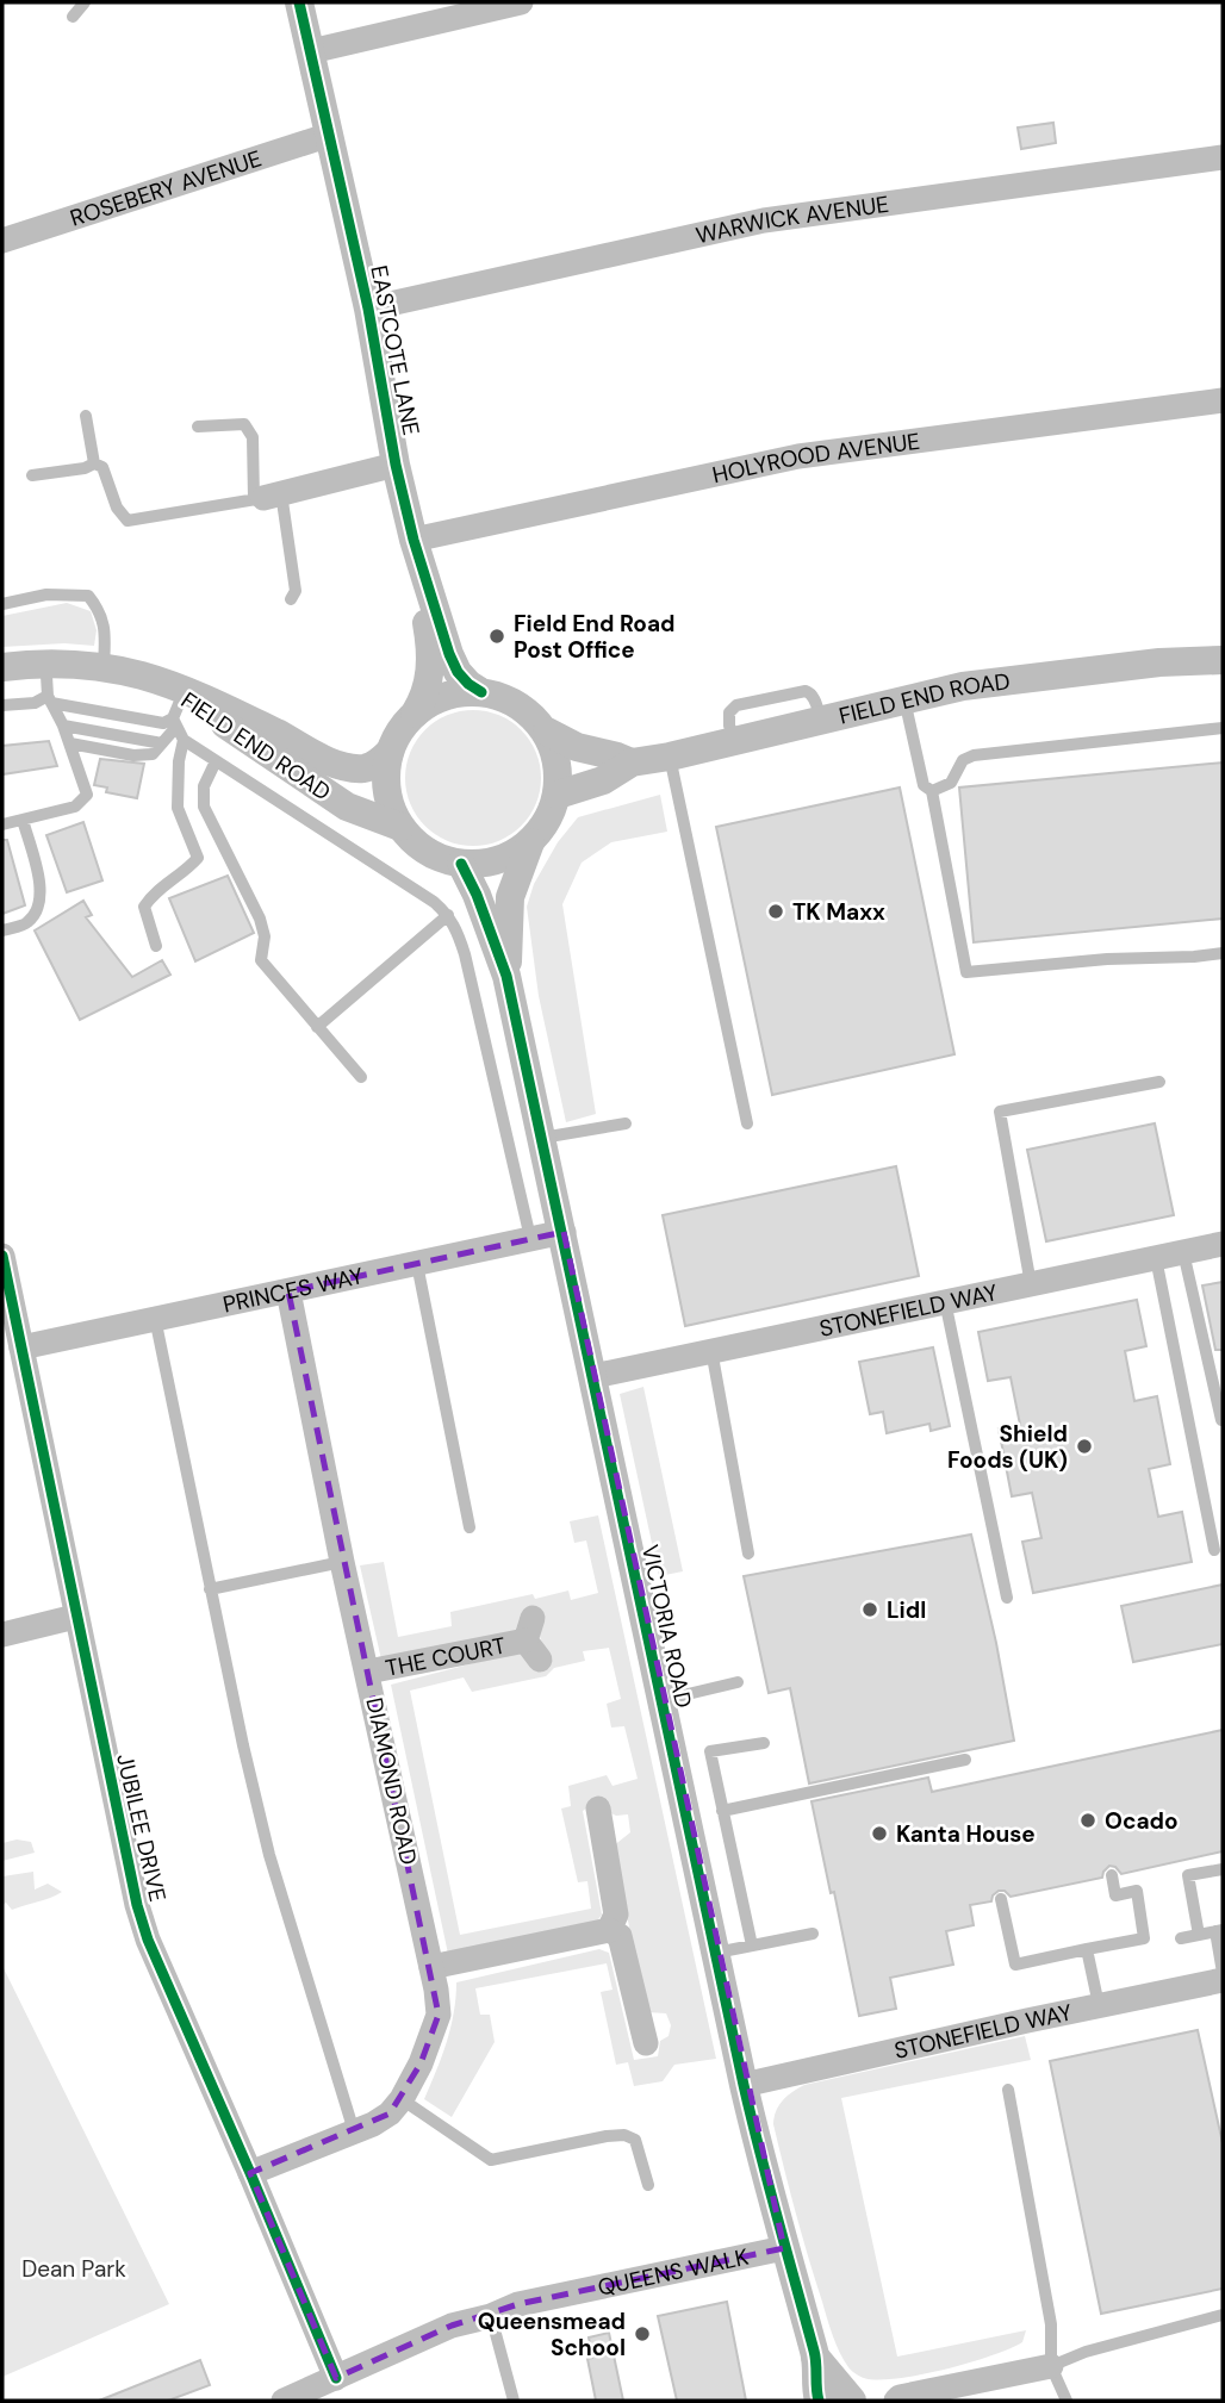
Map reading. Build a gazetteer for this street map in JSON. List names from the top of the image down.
{
  "streets": {
    "street": [
      "ROSEBERY AVENUE",
      "WARWICK AVENUE",
      "EASTCOTE LANE",
      "HOLYROOD AVENUE",
      "FIELD END ROAD",
      "PRINCES WAY",
      "STONEFIELD WAY",
      "VICTORIA ROAD",
      "THE COURT",
      "DIAMOND ROAD",
      "JUBILEE DRIVE",
      "QUEENS WALK"
    ]
  },
  "crossings": [
    ["ROSEBERY AVENUE", "EASTCOTE LANE"],
    ["WARWICK AVENUE", "EASTCOTE LANE"],
    ["EASTCOTE LANE", "HOLYROOD AVENUE"],
    ["EASTCOTE LANE", "FIELD END ROAD"],
    ["EASTCOTE LANE", "VICTORIA ROAD"],
    ["FIELD END ROAD", "VICTORIA ROAD"],
    ["PRINCES WAY", "VICTORIA ROAD"],
    ["PRINCES WAY", "DIAMOND ROAD"],
    ["PRINCES WAY", "JUBILEE DRIVE"],
    ["STONEFIELD WAY", "VICTORIA ROAD"],
    ["VICTORIA ROAD", "QUEENS WALK"],
    ["THE COURT", "DIAMOND ROAD"],
    ["DIAMOND ROAD", "JUBILEE DRIVE"],
    ["JUBILEE DRIVE", "QUEENS WALK"]
  ],
  "parks": ["Dean Park"],
  "places": [
    "Field End Road Post Office",
    "TK Maxx",
    "Shield Foods (UK)",
    "Lidl",
    "Ocado",
    "Kanta House",
    "Queensmead School"
  ]
}
